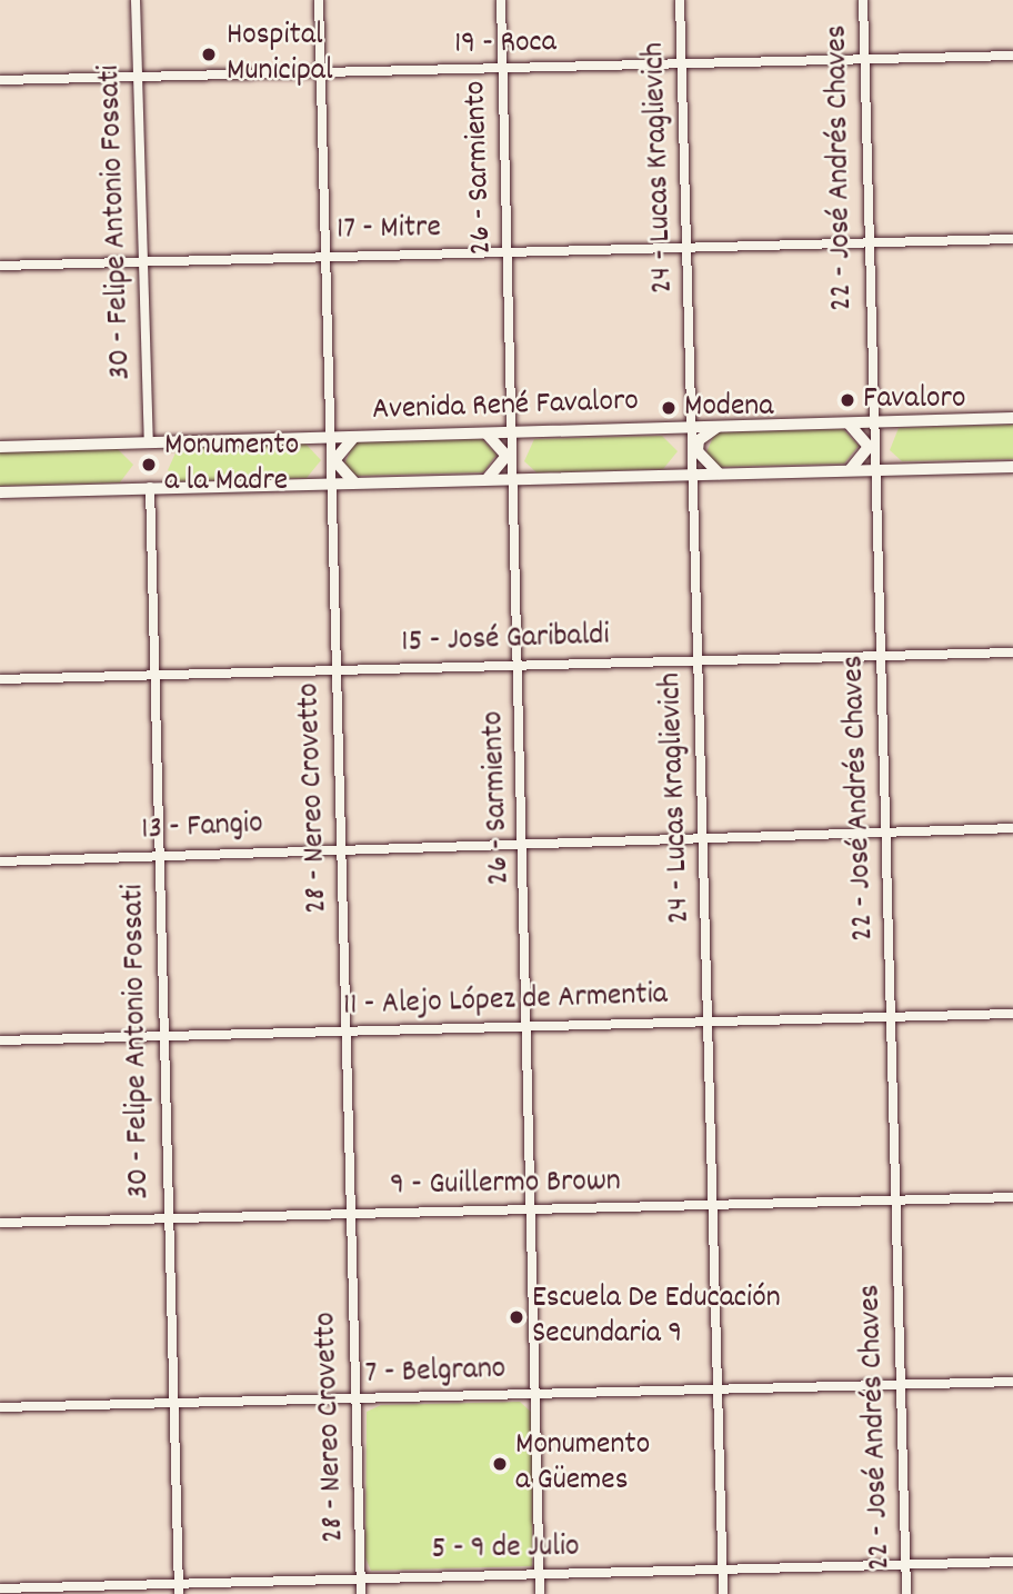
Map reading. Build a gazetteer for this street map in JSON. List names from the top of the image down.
{
  "streets": {
    "main road": ["Avenida René Favaloro"],
    "street": [
      "19 - Roca",
      "26 - Sarmiento",
      "24 - Lucas Kraglievich",
      "22 - José Andrés Chaves",
      "30 - Felipe Antonio Fossati",
      "17 - Mitre",
      "15 - José Garibaldi",
      "28 - Nereo Crovetto",
      "13 - Fangio",
      "11 - Alejo López de Armentia",
      "9 - Guillermo Brown",
      "7 - Belgrano",
      "5 - 9 de Julio"
    ]
  },
  "crossings": [
    ["19 - Roca", "26 - Sarmiento"],
    ["19 - Roca", "24 - Lucas Kraglievich"],
    ["19 - Roca", "22 - José Andrés Chaves"],
    ["19 - Roca", "30 - Felipe Antonio Fossati"],
    ["19 - Roca", "28 - Nereo Crovetto"],
    ["26 - Sarmiento", "17 - Mitre"],
    ["26 - Sarmiento", "Avenida René Favaloro"],
    ["26 - Sarmiento", "15 - José Garibaldi"],
    ["26 - Sarmiento", "13 - Fangio"],
    ["26 - Sarmiento", "11 - Alejo López de Armentia"],
    ["26 - Sarmiento", "9 - Guillermo Brown"],
    ["26 - Sarmiento", "7 - Belgrano"],
    ["26 - Sarmiento", "5 - 9 de Julio"],
    ["24 - Lucas Kraglievich", "17 - Mitre"],
    ["24 - Lucas Kraglievich", "Avenida René Favaloro"],
    ["24 - Lucas Kraglievich", "15 - José Garibaldi"],
    ["24 - Lucas Kraglievich", "13 - Fangio"],
    ["24 - Lucas Kraglievich", "11 - Alejo López de Armentia"],
    ["24 - Lucas Kraglievich", "9 - Guillermo Brown"],
    ["24 - Lucas Kraglievich", "7 - Belgrano"],
    ["24 - Lucas Kraglievich", "5 - 9 de Julio"],
    ["22 - José Andrés Chaves", "17 - Mitre"],
    ["22 - José Andrés Chaves", "Avenida René Favaloro"],
    ["22 - José Andrés Chaves", "15 - José Garibaldi"],
    ["22 - José Andrés Chaves", "13 - Fangio"],
    ["22 - José Andrés Chaves", "11 - Alejo López de Armentia"],
    ["22 - José Andrés Chaves", "9 - Guillermo Brown"],
    ["22 - José Andrés Chaves", "7 - Belgrano"],
    ["22 - José Andrés Chaves", "5 - 9 de Julio"],
    ["30 - Felipe Antonio Fossati", "17 - Mitre"],
    ["30 - Felipe Antonio Fossati", "Avenida René Favaloro"],
    ["30 - Felipe Antonio Fossati", "15 - José Garibaldi"],
    ["30 - Felipe Antonio Fossati", "13 - Fangio"],
    ["30 - Felipe Antonio Fossati", "11 - Alejo López de Armentia"],
    ["30 - Felipe Antonio Fossati", "9 - Guillermo Brown"],
    ["30 - Felipe Antonio Fossati", "7 - Belgrano"],
    ["30 - Felipe Antonio Fossati", "5 - 9 de Julio"],
    ["17 - Mitre", "28 - Nereo Crovetto"],
    ["Avenida René Favaloro", "28 - Nereo Crovetto"],
    ["15 - José Garibaldi", "28 - Nereo Crovetto"],
    ["28 - Nereo Crovetto", "13 - Fangio"],
    ["28 - Nereo Crovetto", "11 - Alejo López de Armentia"],
    ["28 - Nereo Crovetto", "9 - Guillermo Brown"],
    ["28 - Nereo Crovetto", "7 - Belgrano"],
    ["28 - Nereo Crovetto", "5 - 9 de Julio"]
  ],
  "places": [
    "Hospital Municipal",
    "Favaloro",
    "Modena",
    "Monumento a la Madre",
    "Escuela De Educación Secundaria 9",
    "Monumento a Güemes"
  ]
}
